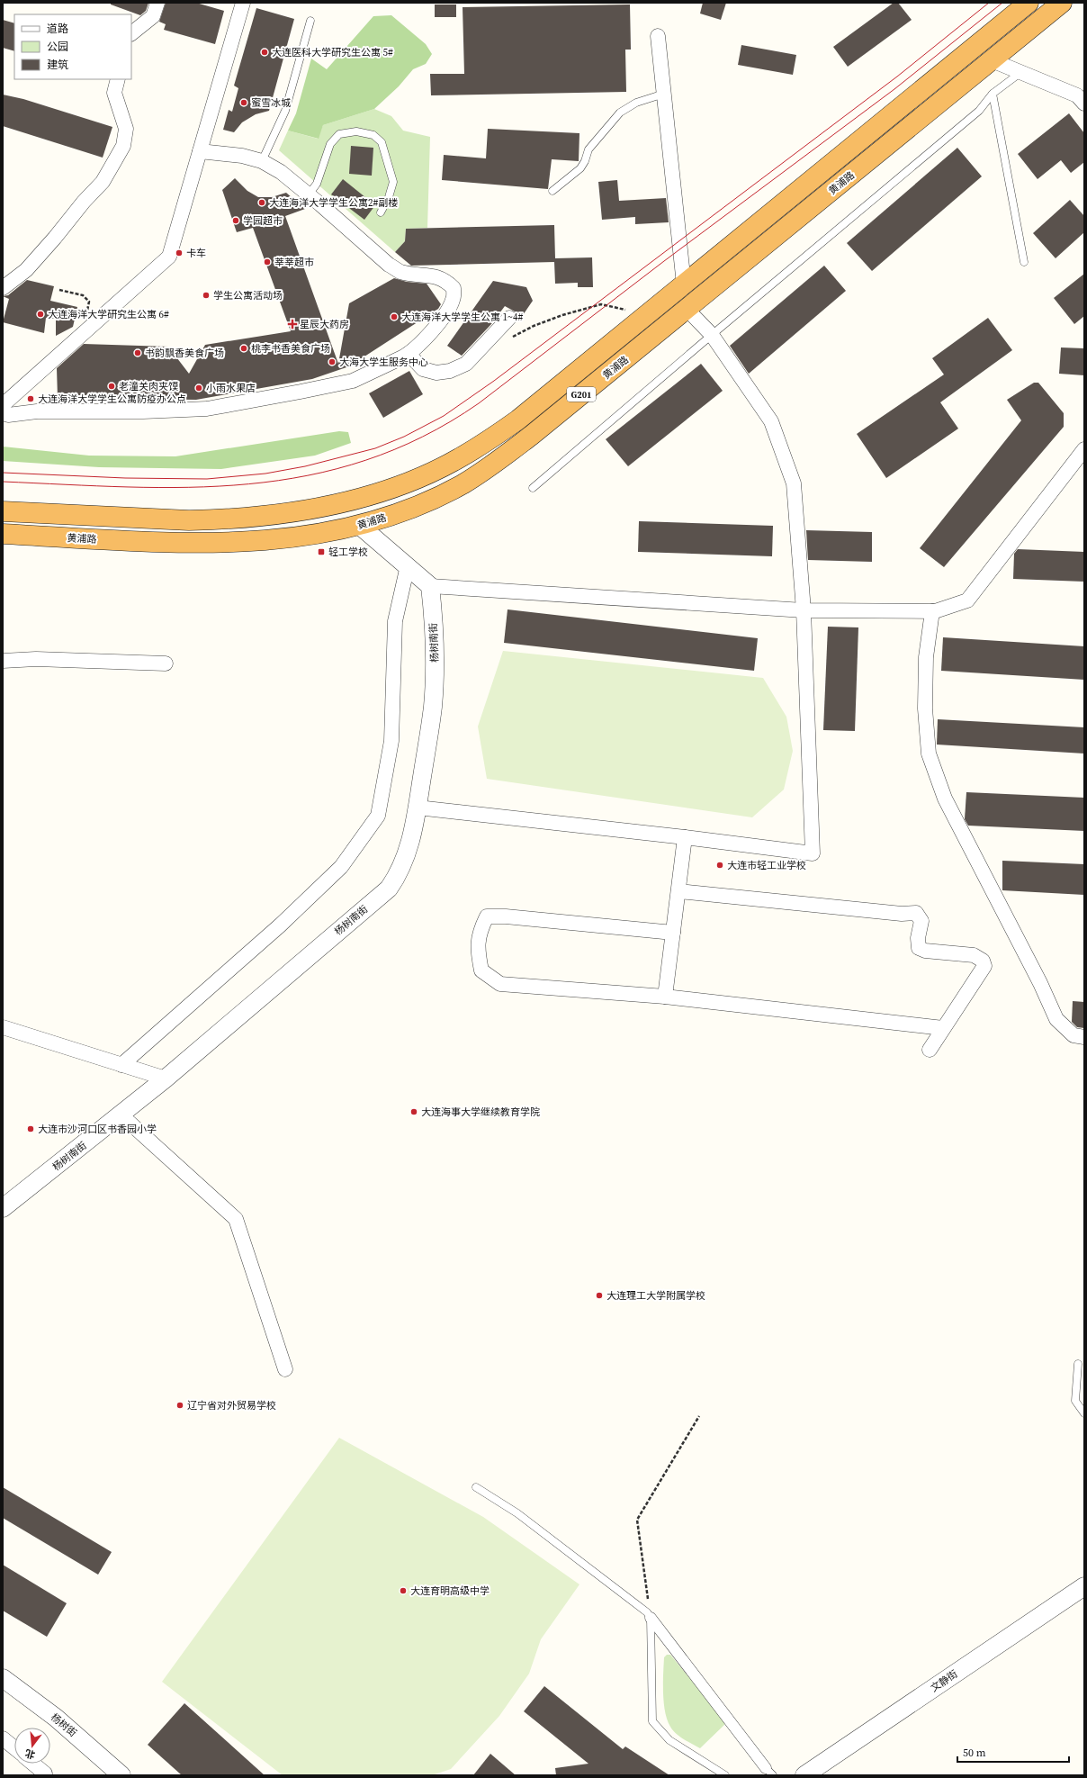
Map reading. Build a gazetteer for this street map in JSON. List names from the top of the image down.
{
  "streets": {
    "highway": ["黄浦路", "G201"],
    "street": ["杨树南街", "文静街", "杨树街"]
  },
  "places": {
    "other": [
      "大连医科大学研究生公寓 5#",
      "蜜雪冰城",
      "大连海洋大学学生公寓2#副楼",
      "学园超市",
      "卡车",
      "莘莘超市",
      "学生公寓活动场",
      "大连海洋大学研究生公寓 6#",
      "大连海洋大学学生公寓 1~4#",
      "桃李书香美食广场",
      "书韵飘香美食广场",
      "大海大学生服务中心",
      "老潼关肉夹馍",
      "小雨水果店",
      "大连海洋大学学生公寓防疫办公点",
      "大连市轻工业学校",
      "大连海事大学继续教育学院",
      "大连市沙河口区书香园小学",
      "大连理工大学附属学校",
      "辽宁省对外贸易学校",
      "大连育明高级中学"
    ],
    "health": ["星辰大药房"],
    "transit": ["轻工学校"]
  },
  "legend": ["道路", "公园", "建筑"],
  "scale_bar": "50 m",
  "north": "bottom"
}
